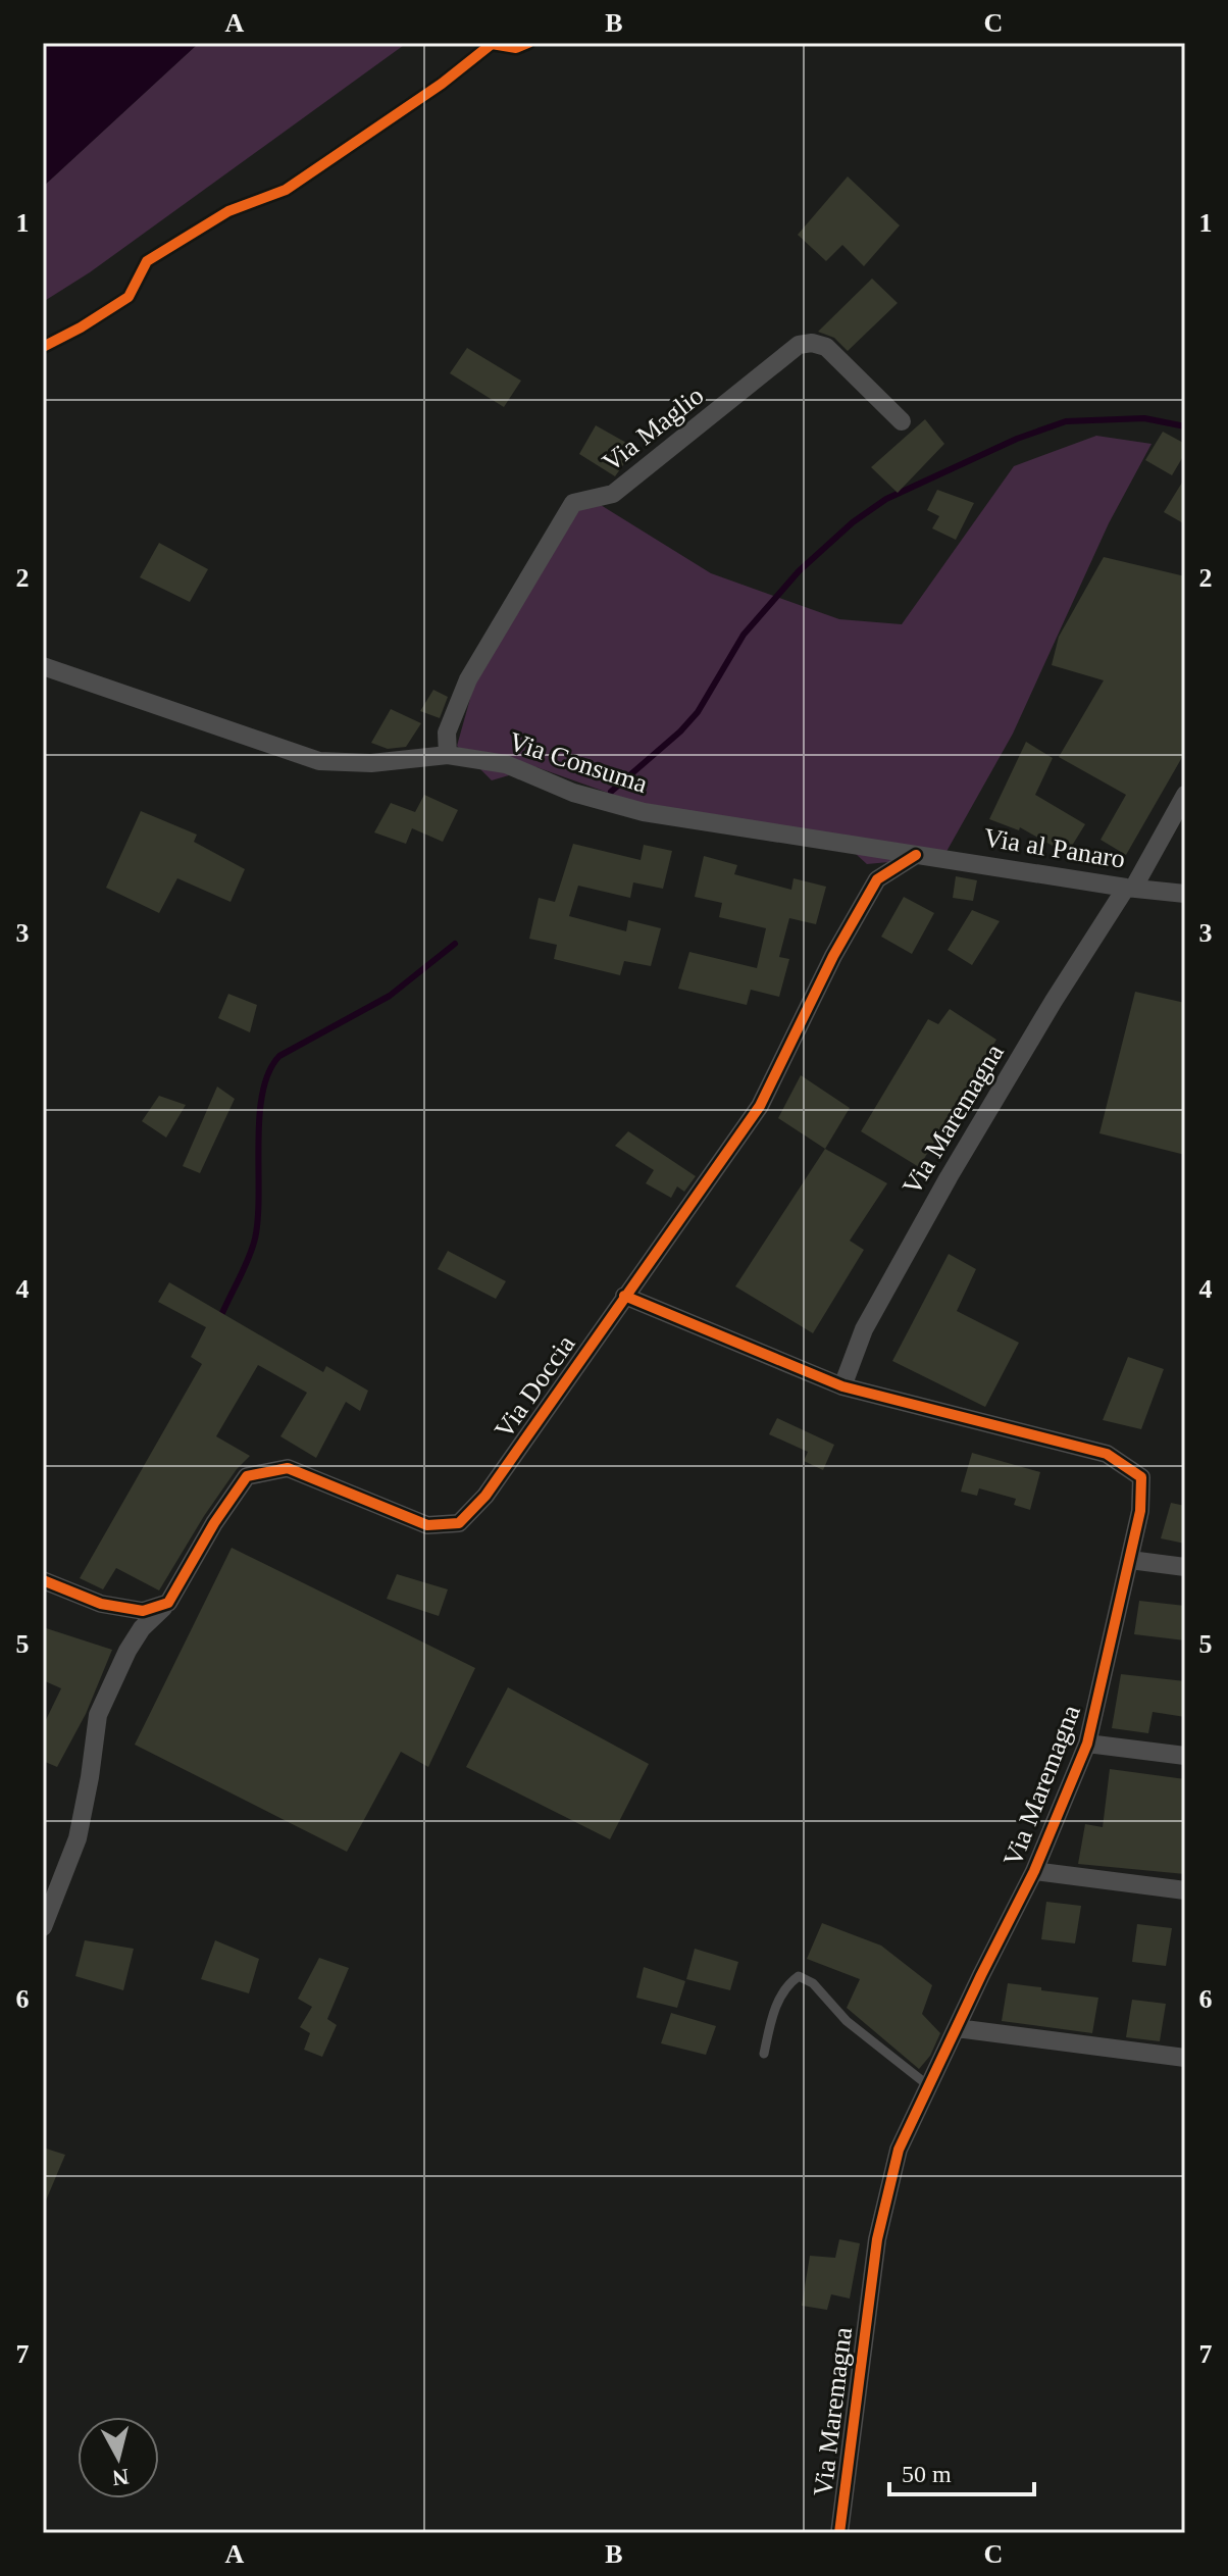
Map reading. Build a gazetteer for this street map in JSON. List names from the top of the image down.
{
  "streets": {
    "street": [
      "Via Maglio",
      "Via Consuma",
      "Via al Panaro",
      "Via Maremagna",
      "Via Doccia"
    ]
  },
  "crossings": [
    ["Via Maglio", "Via Consuma"],
    ["Via Consuma", "Via al Panaro"],
    ["Via Consuma", "Via Doccia"],
    ["Via al Panaro", "Via Maremagna"],
    ["Via al Panaro", "Via Doccia"],
    ["Via Maremagna", "Via Doccia"]
  ],
  "scale_bar": "50 m",
  "north": "bottom",
  "grid": {
    "columns": ["A", "B", "C"],
    "rows": [
      "1",
      "2",
      "3",
      "4",
      "5",
      "6",
      "7"
    ]
  }
}
